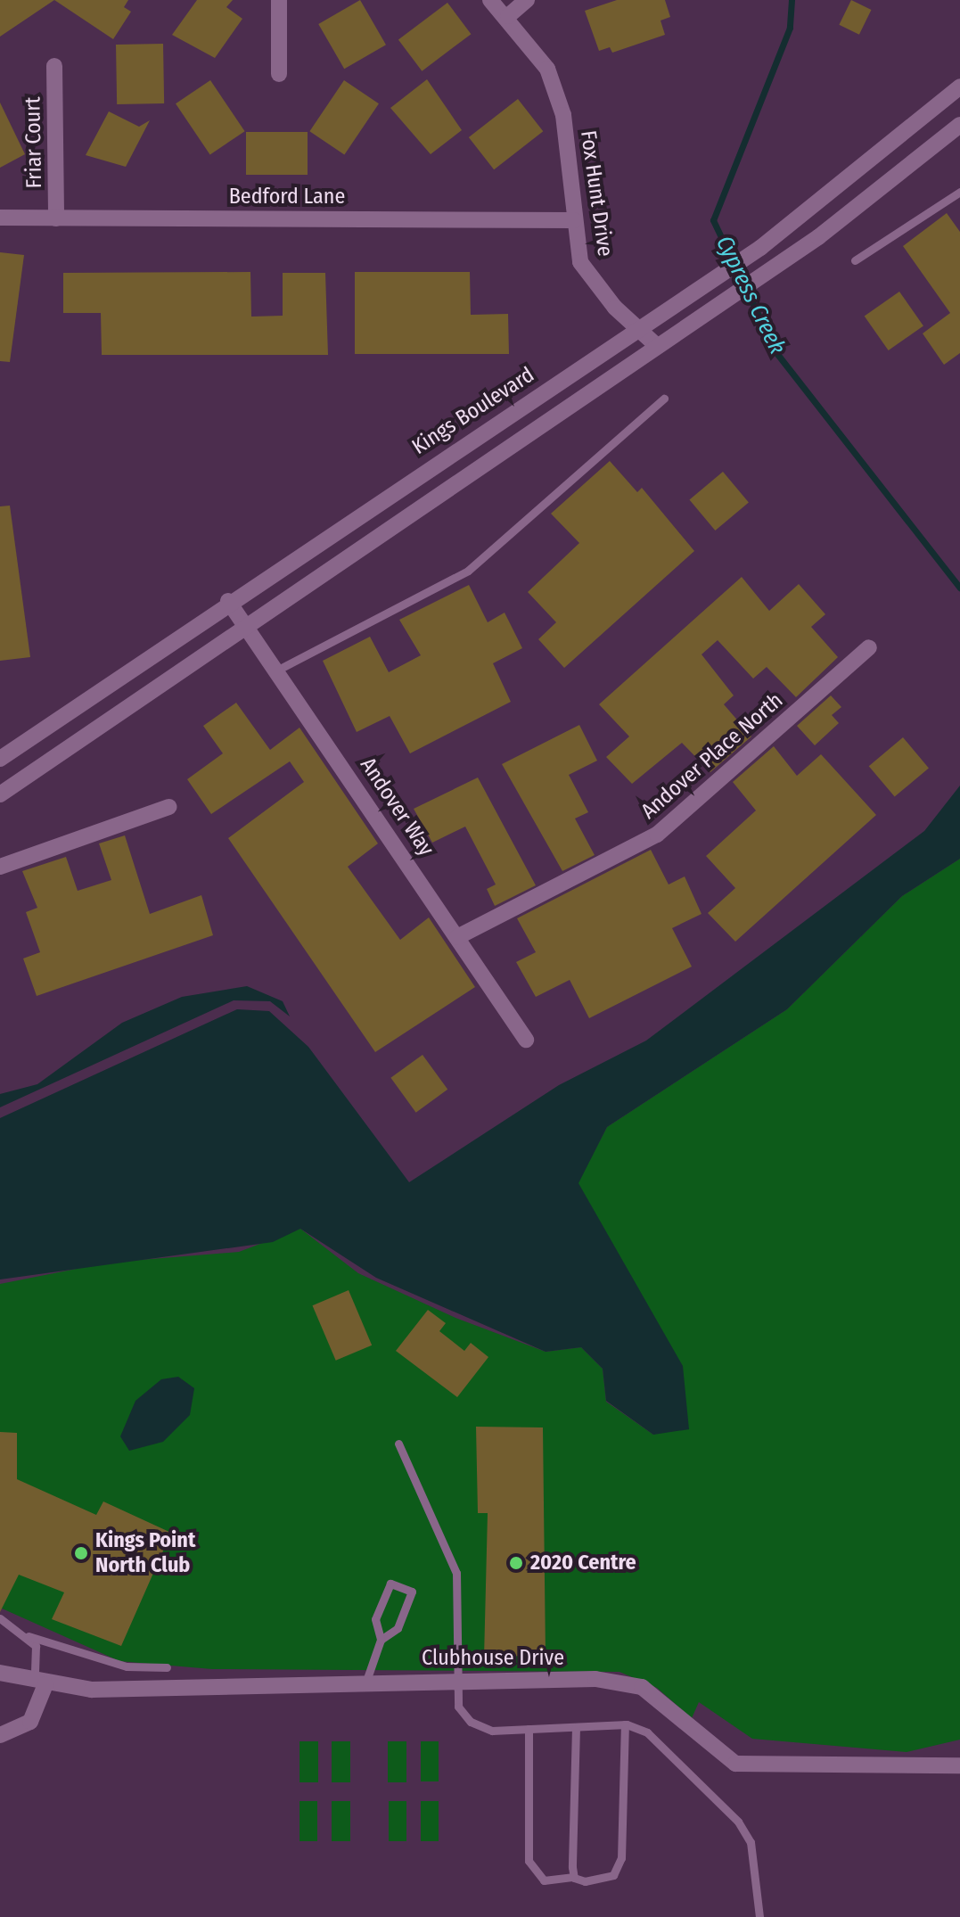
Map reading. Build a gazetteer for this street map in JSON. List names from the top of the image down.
{
  "streets": {
    "street": [
      "Friar Court",
      "Fox Hunt Drive",
      "Bedford Lane",
      "Kings Boulevard",
      "Andover Place North",
      "Andover Way",
      "Clubhouse Drive"
    ]
  },
  "crossings": [
    ["Friar Court", "Bedford Lane"],
    ["Fox Hunt Drive", "Bedford Lane"],
    ["Fox Hunt Drive", "Kings Boulevard"],
    ["Kings Boulevard", "Andover Way"],
    ["Andover Place North", "Andover Way"]
  ],
  "water": ["Cypress Creek"],
  "places": ["Kings Point North Club", "2020 Centre"]
}
